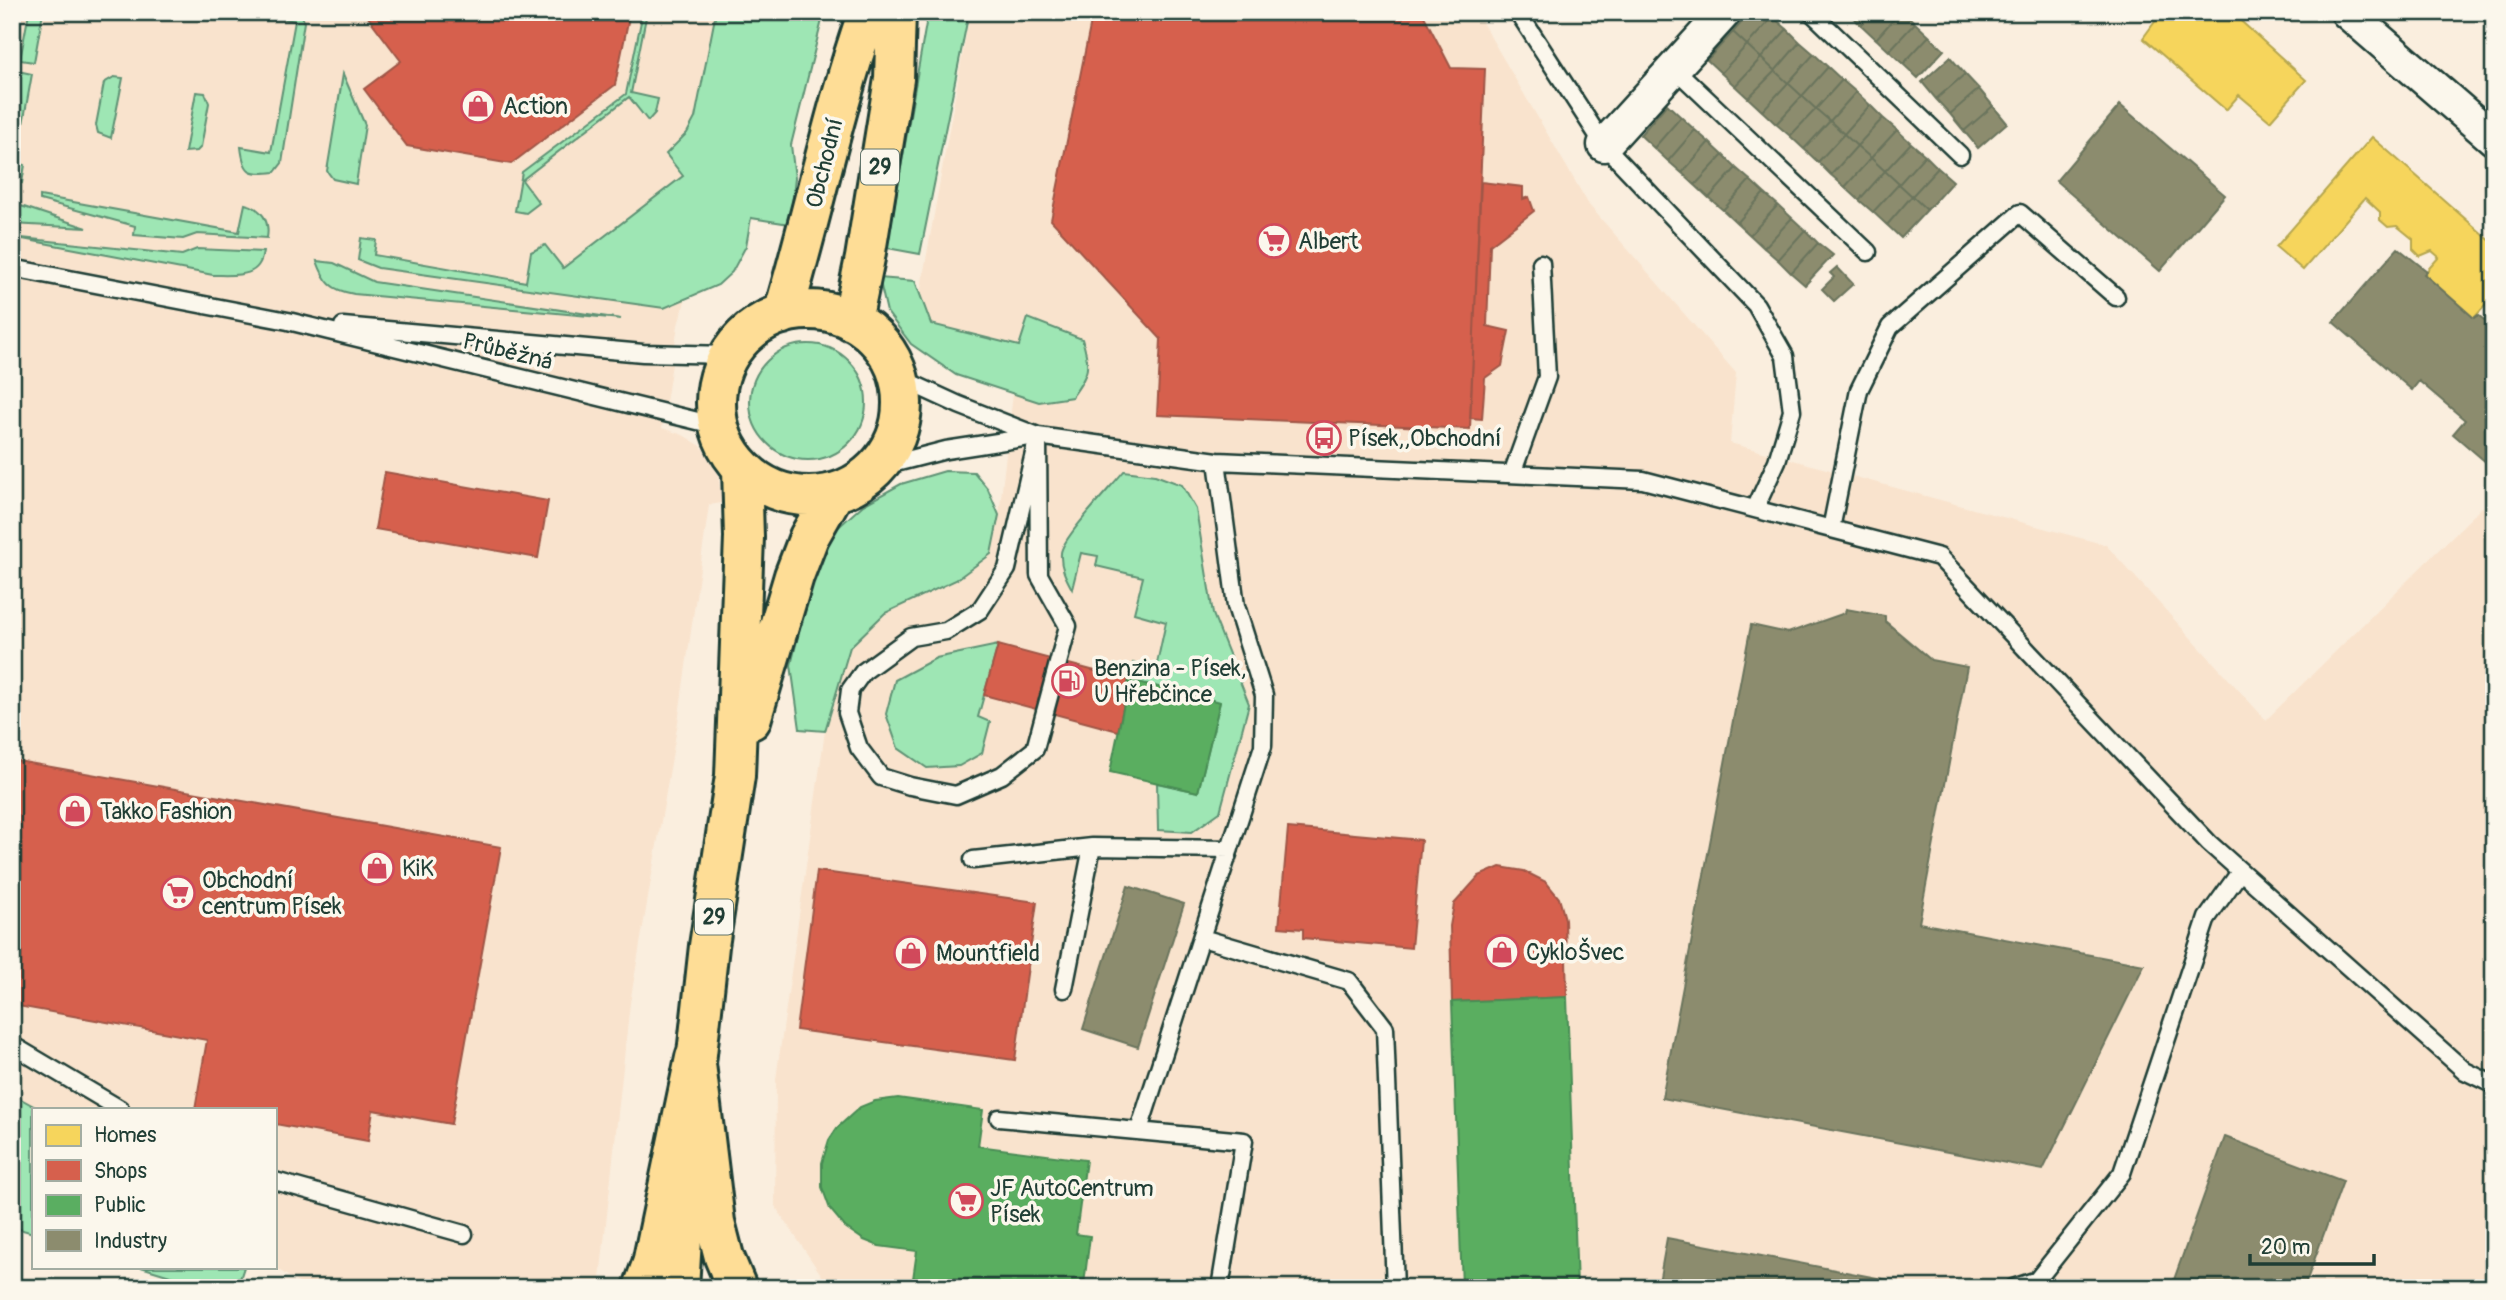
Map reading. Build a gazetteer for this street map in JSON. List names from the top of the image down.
{
  "streets": {
    "main road": ["Obchodní", "29"],
    "lane": ["Průběžná"]
  },
  "crossings": [
    ["Obchodní", "29"],
    ["Obchodní", "Průběžná"],
    ["29", "Průběžná"]
  ],
  "places": {
    "shop": [
      "Action",
      "Takko Fashion",
      "KiK",
      "CykloŠvec",
      "Mountfield"
    ],
    "supermarket": ["Albert", "Obchodní centrum Písek", "JF AutoCentrum Písek"],
    "bus stop": ["Písek,,Obchodní"],
    "fuel station": ["Benzina - Písek, U Hřebčince"]
  },
  "legend": [
    "Homes",
    "Shops",
    "Public",
    "Industry"
  ],
  "scale_bar": "20 m"
}
